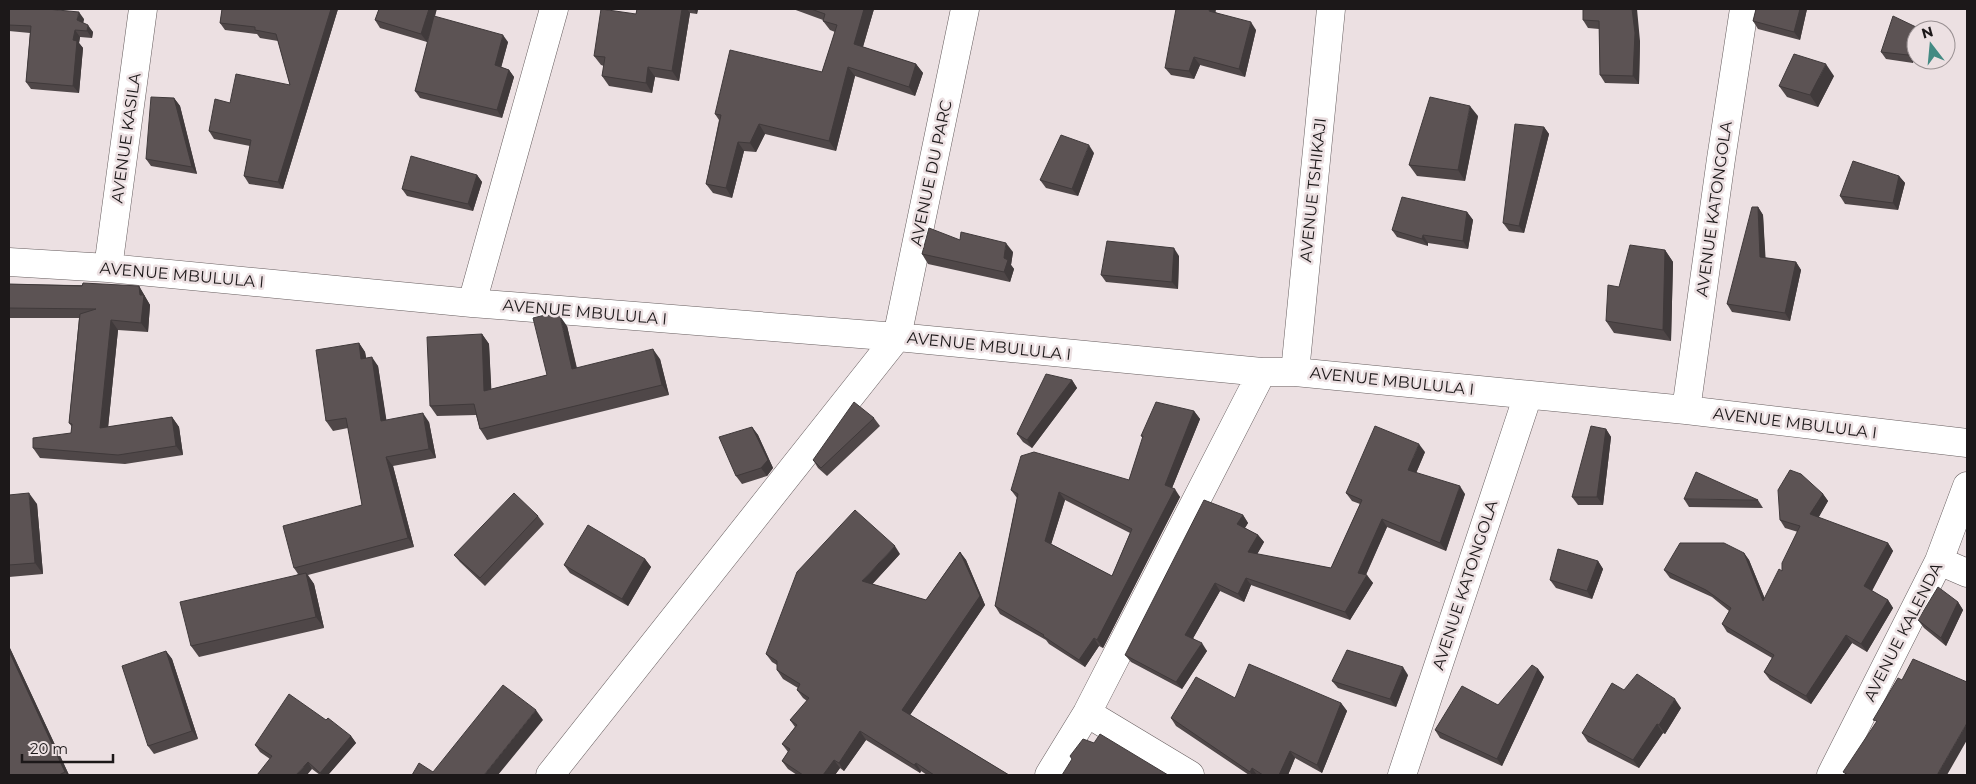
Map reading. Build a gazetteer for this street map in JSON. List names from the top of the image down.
{
  "streets": {
    "street": [
      "AVENUE KASILA",
      "AVENUE DU PARC",
      "AVENUE TSHIKAJI",
      "AVENUE KATONGOLA",
      "AVENUE MBULULA I",
      "AVENUE KALENDA"
    ]
  },
  "crossings": [
    ["AVENUE KASILA", "AVENUE MBULULA I"],
    ["AVENUE DU PARC", "AVENUE MBULULA I"],
    ["AVENUE TSHIKAJI", "AVENUE MBULULA I"],
    ["AVENUE KATONGOLA", "AVENUE MBULULA I"]
  ],
  "scale_bar": "20 m",
  "north": "top"
}
